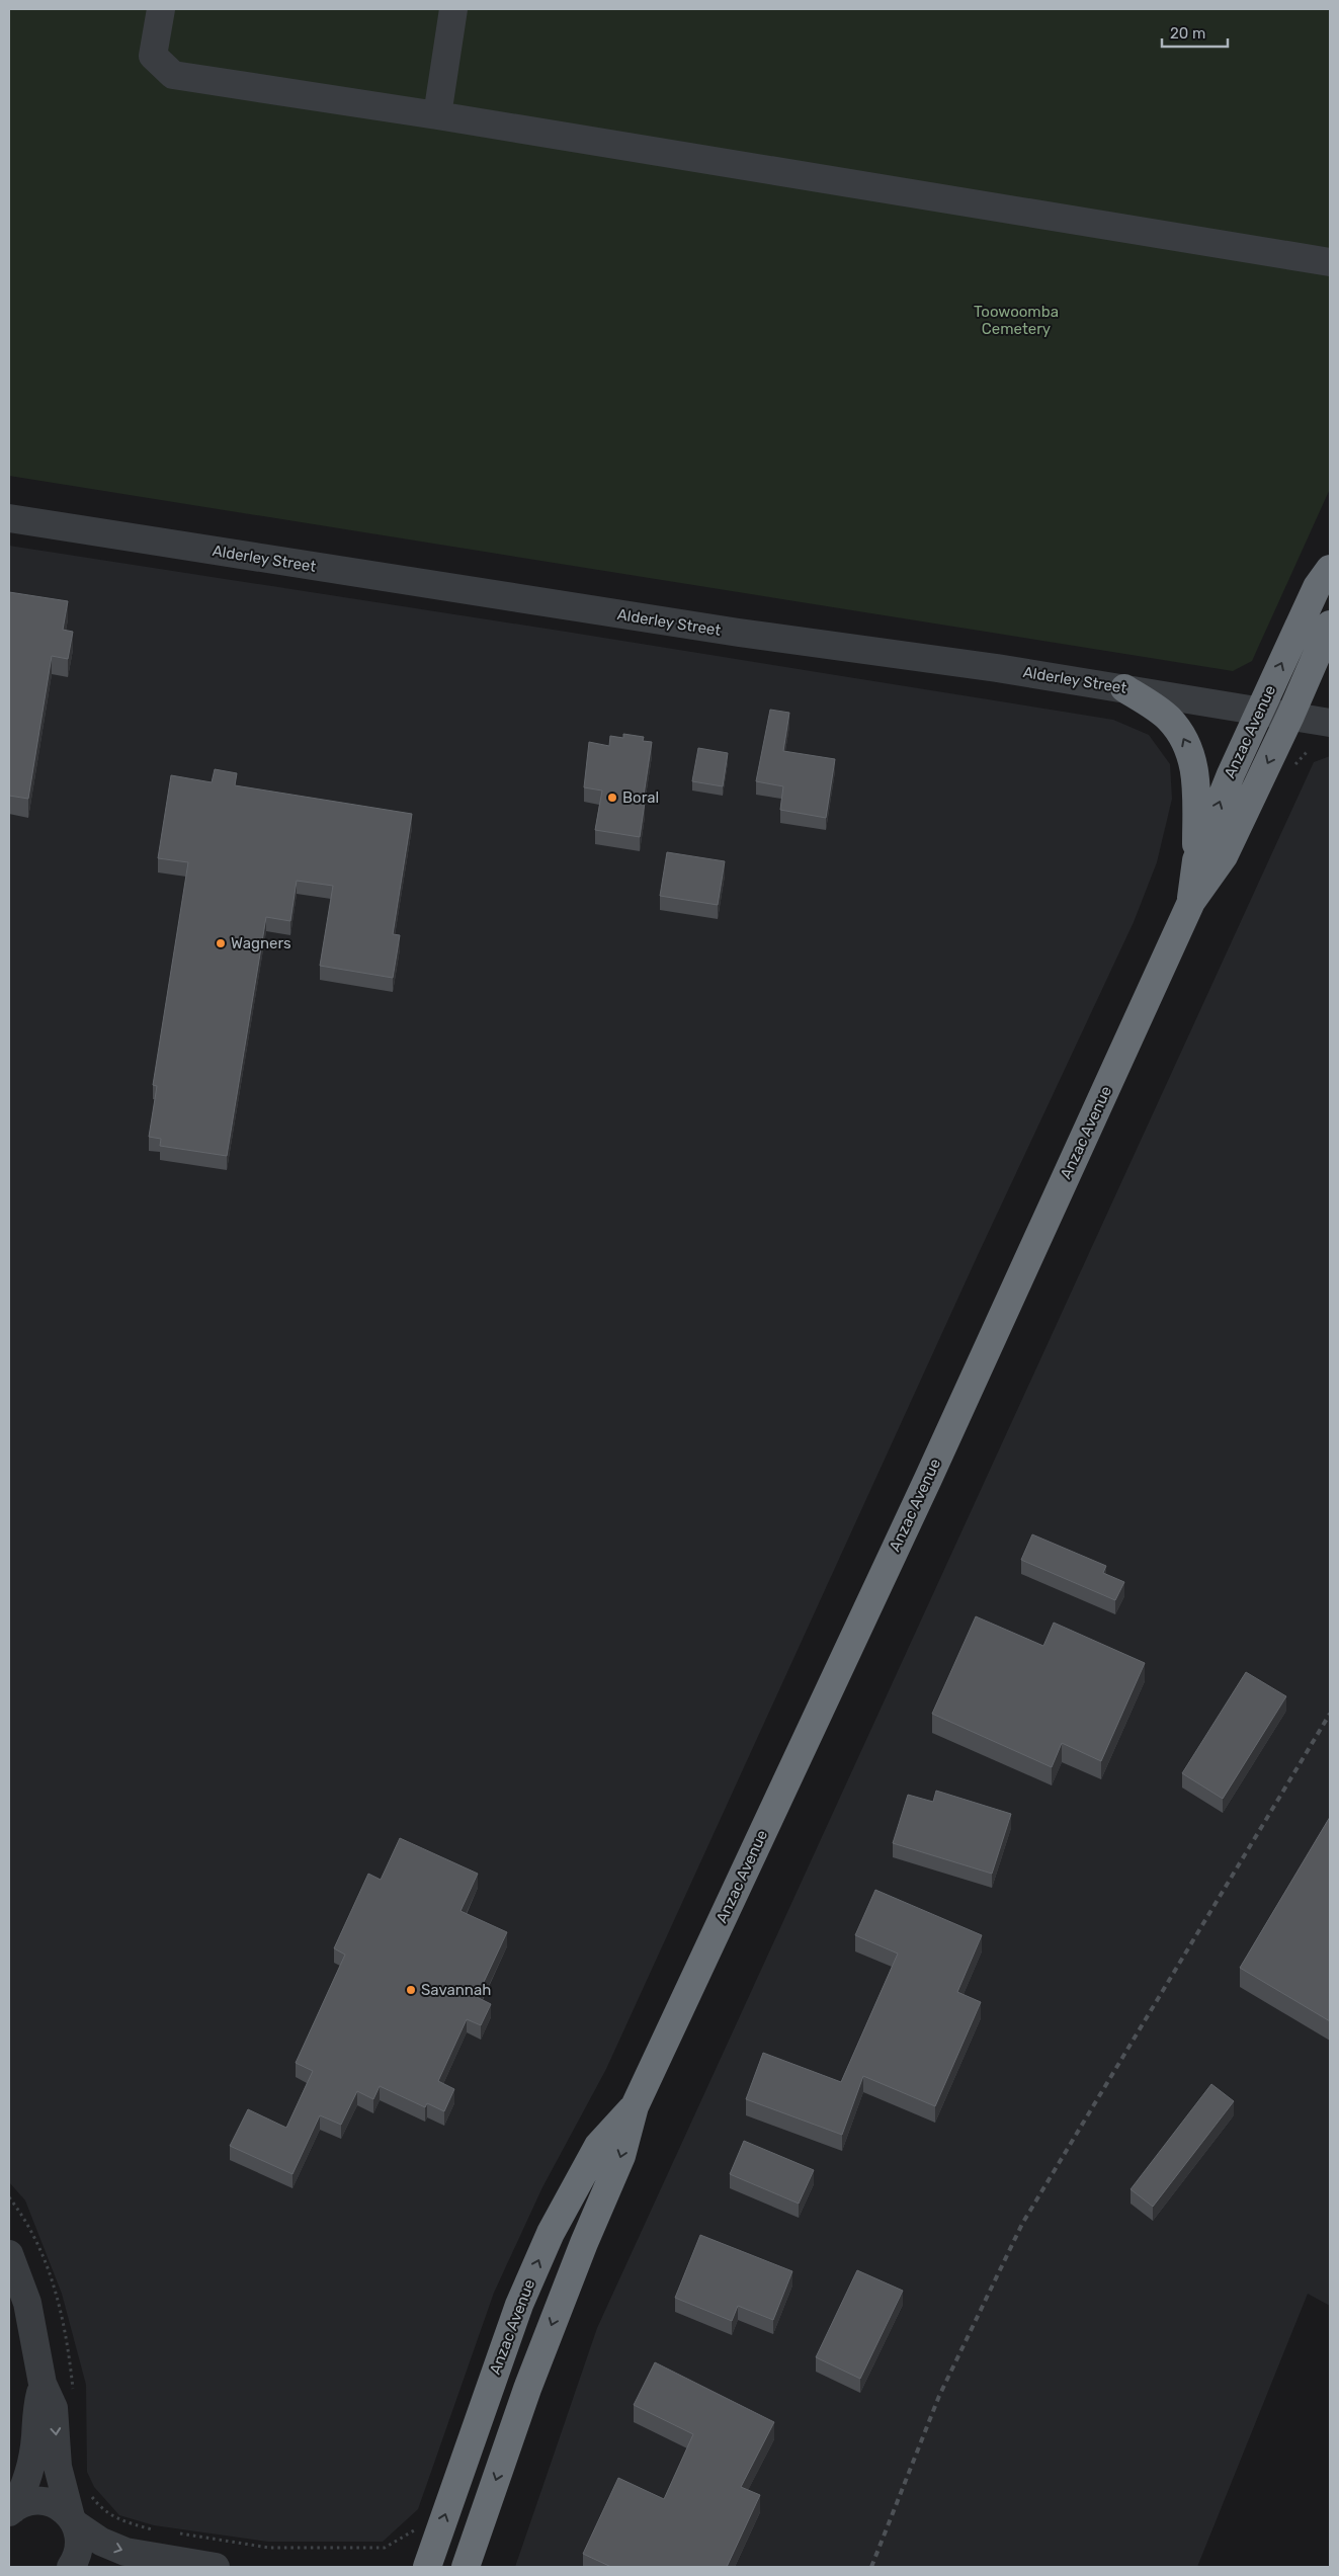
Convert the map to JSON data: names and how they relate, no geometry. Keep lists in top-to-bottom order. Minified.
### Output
{"streets":{"highway":["Anzac Avenue"],"street":["Alderley Street"]},"crossings":[["Alderley Street","Anzac Avenue"]],"parks":["Toowoomba Cemetery"],"places":["Boral","Wagners","Savannah"],"scale_bar":"20 m"}
